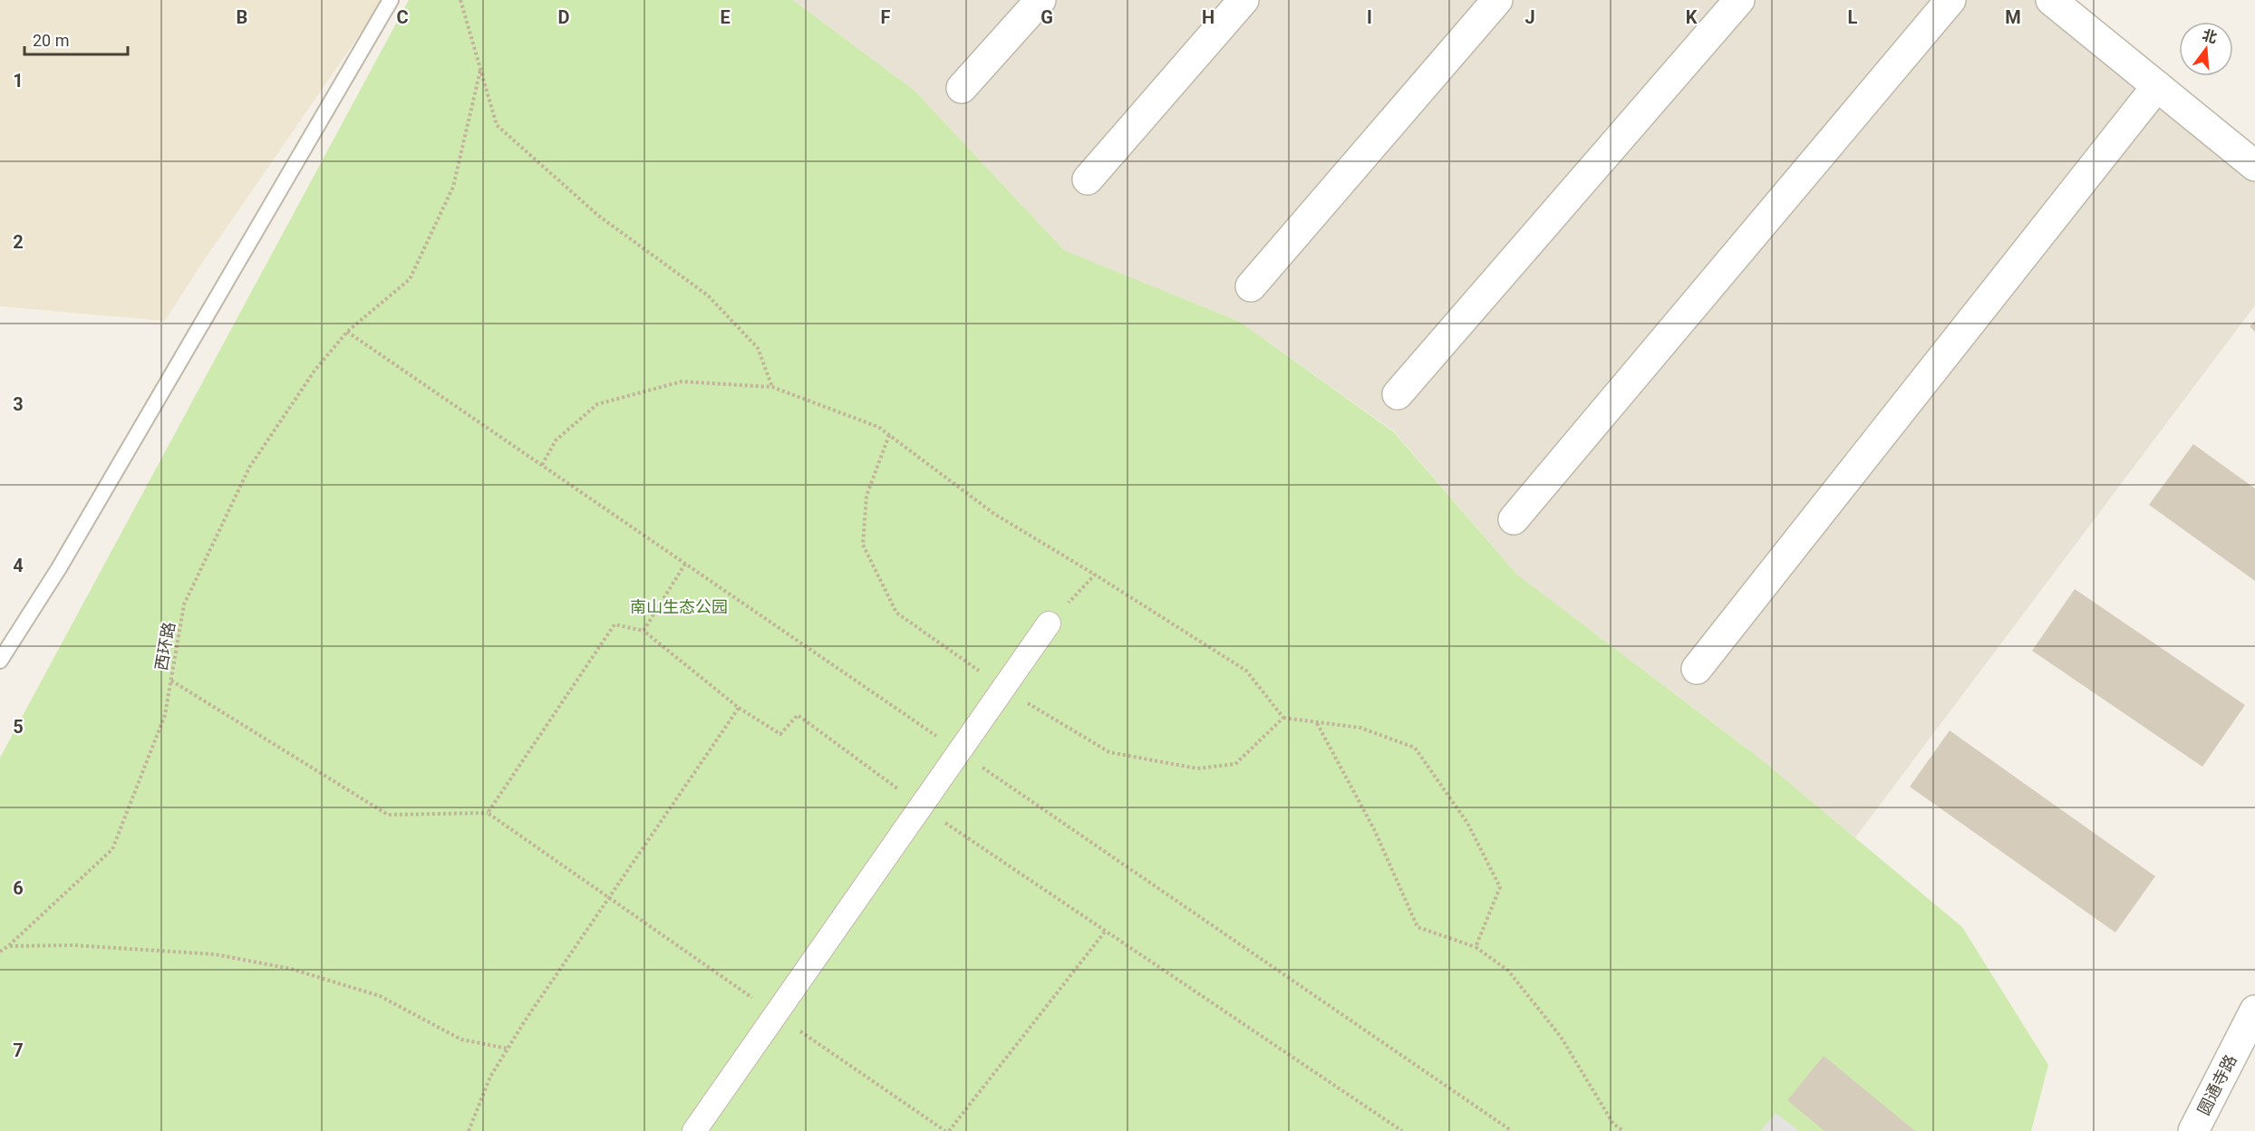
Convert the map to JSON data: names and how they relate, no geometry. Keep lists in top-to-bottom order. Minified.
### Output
{"streets":{"street":["圆通寺路"],"path":["西环路"]},"parks":["南山生态公园"],"scale_bar":"20 m","north":"top","grid":{"columns":["B","C","D","E","F","G","H","I","J","K","L","M"],"rows":["1","2","3","4","5","6","7"]}}
